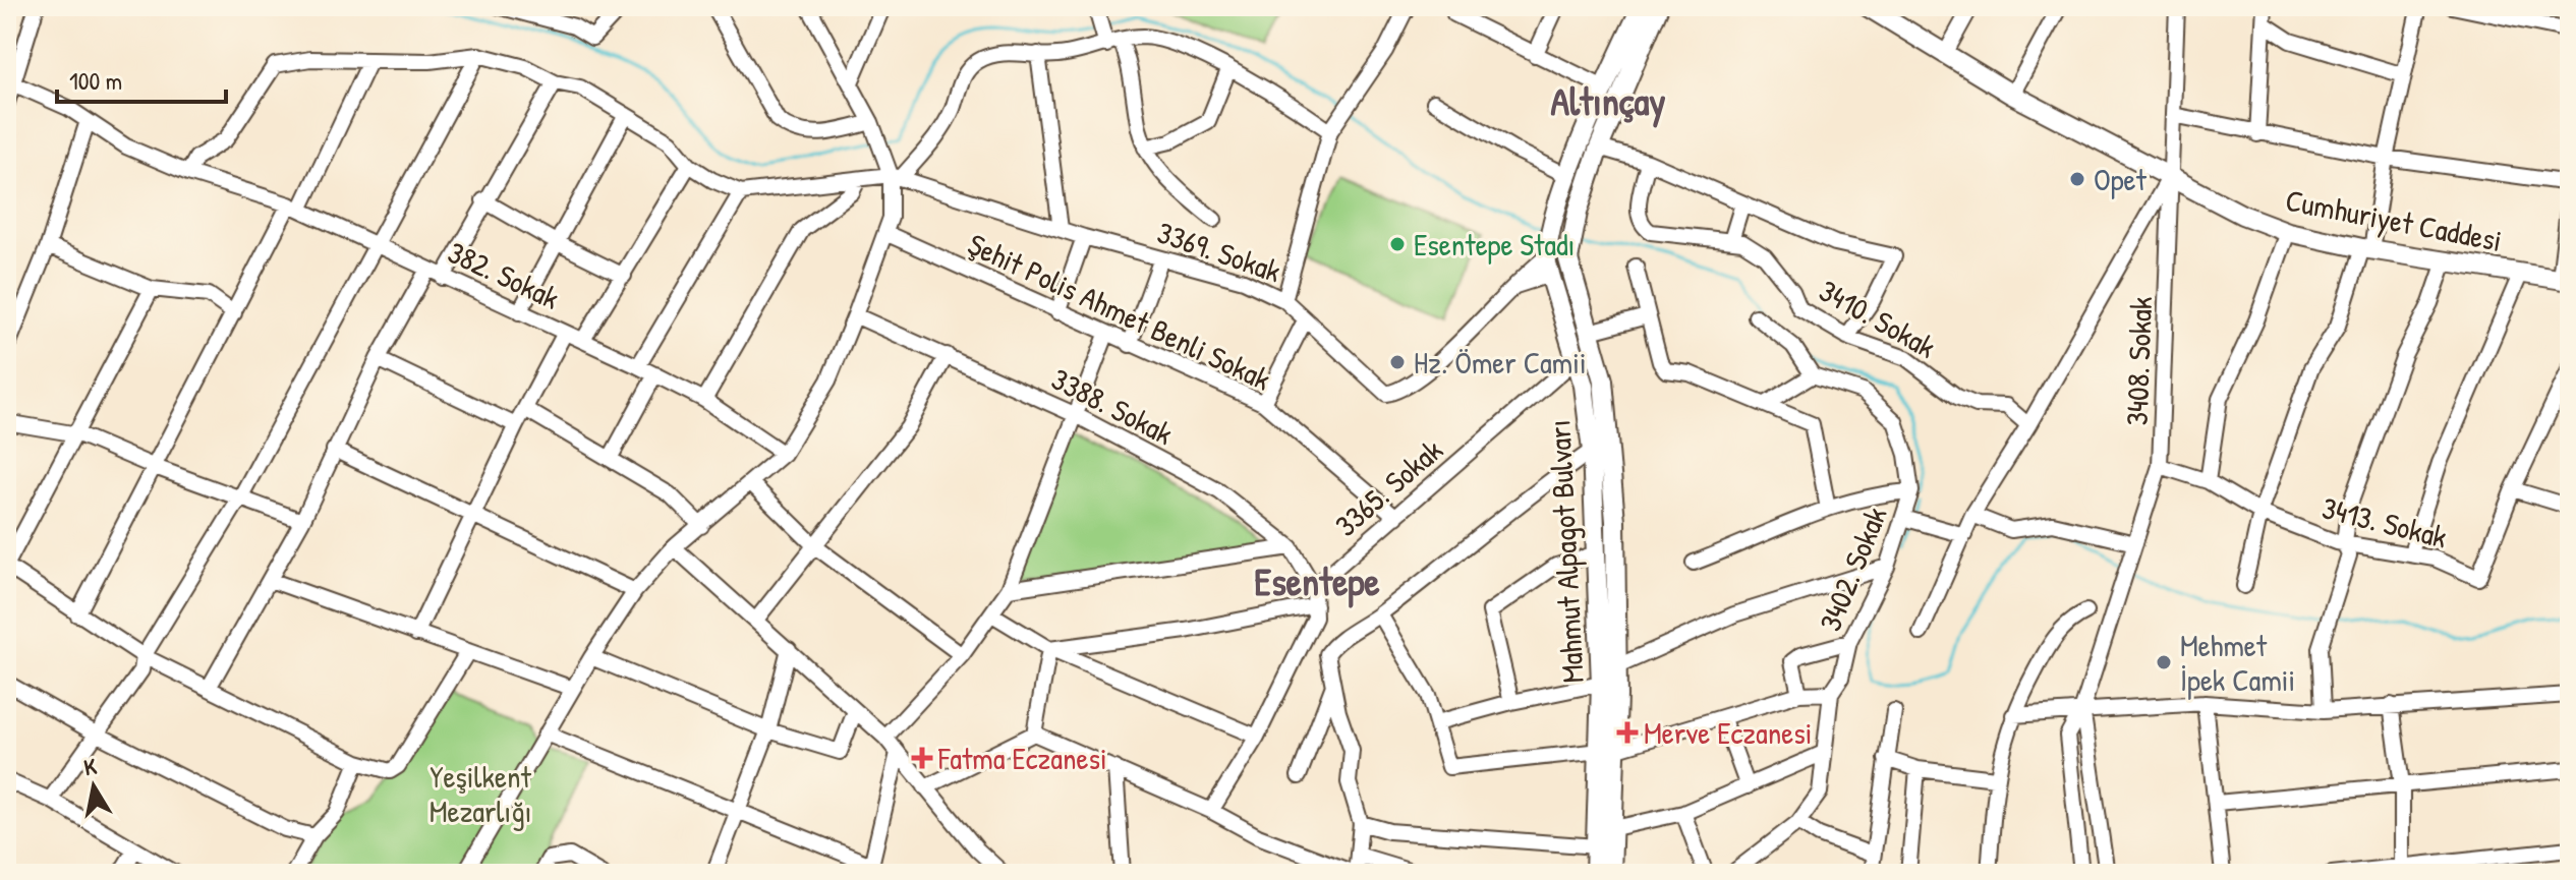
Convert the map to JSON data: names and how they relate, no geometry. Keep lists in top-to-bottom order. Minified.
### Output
{"streets":{"main road":["Cumhuriyet Caddesi","Mahmut Alpagot Bulvarı"],"street":["3369. Sokak","382. Sokak","Şehit Polis Ahmet Benli Sokak","3410. Sokak","3408. Sokak","3388. Sokak","3365. Sokak","3413. Sokak","3402. Sokak"]},"crossings":[["Cumhuriyet Caddesi","3408. Sokak"],["3369. Sokak","Mahmut Alpagot Bulvarı"],["Şehit Polis Ahmet Benli Sokak","3365. Sokak"],["3408. Sokak","3413. Sokak"],["3388. Sokak","3365. Sokak"],["3365. Sokak","Mahmut Alpagot Bulvarı"]],"districts":["Altınçay","Esentepe"],"parks":["Yeşilkent Mezarlığı"],"places":{"other":["Opet","Esentepe Stadı","Hz. Ömer Camii","Mehmet İpek Camii"],"health":["Merve Eczanesi","Fatma Eczanesi"]},"scale_bar":"100 m","north":"top"}
